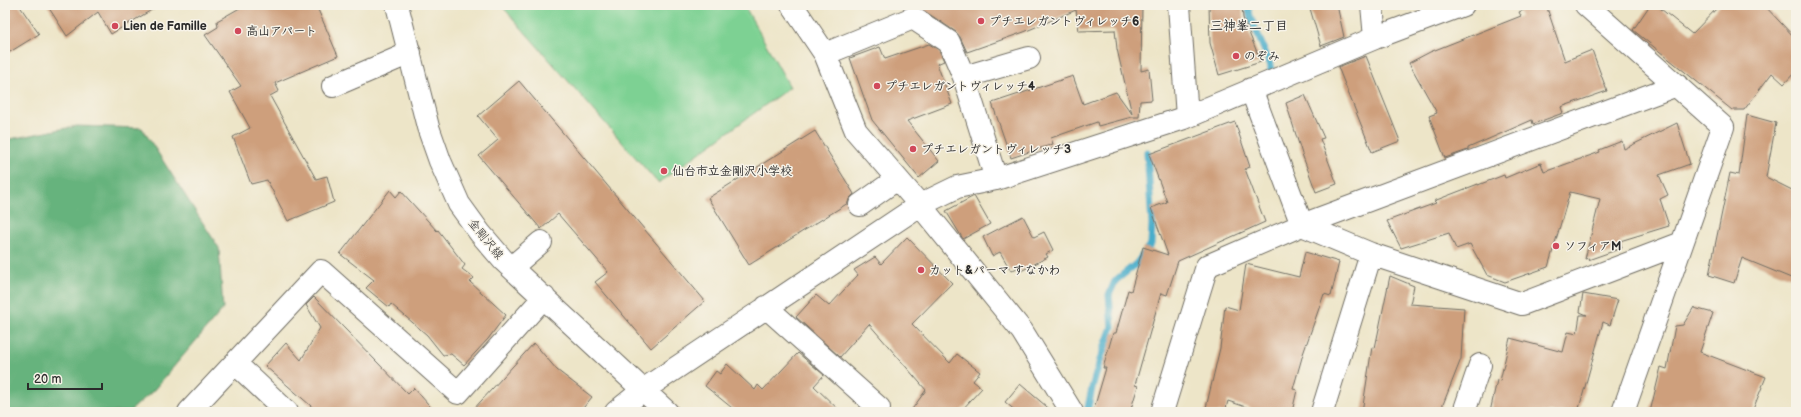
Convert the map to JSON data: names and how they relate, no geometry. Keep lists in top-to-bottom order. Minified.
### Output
{"streets":{"street":["金剛沢線"]},"districts":["三神峯二丁目"],"places":["プチエレガントヴィレッチ6","Lien de Famille","高山アパート","のぞみ","プチエレガントヴィレッチ4","プチエレガントヴィレッチ3","仙台市立金剛沢小学校","ソフィアM","カット&パーマ すなかわ"],"scale_bar":"20 m"}
